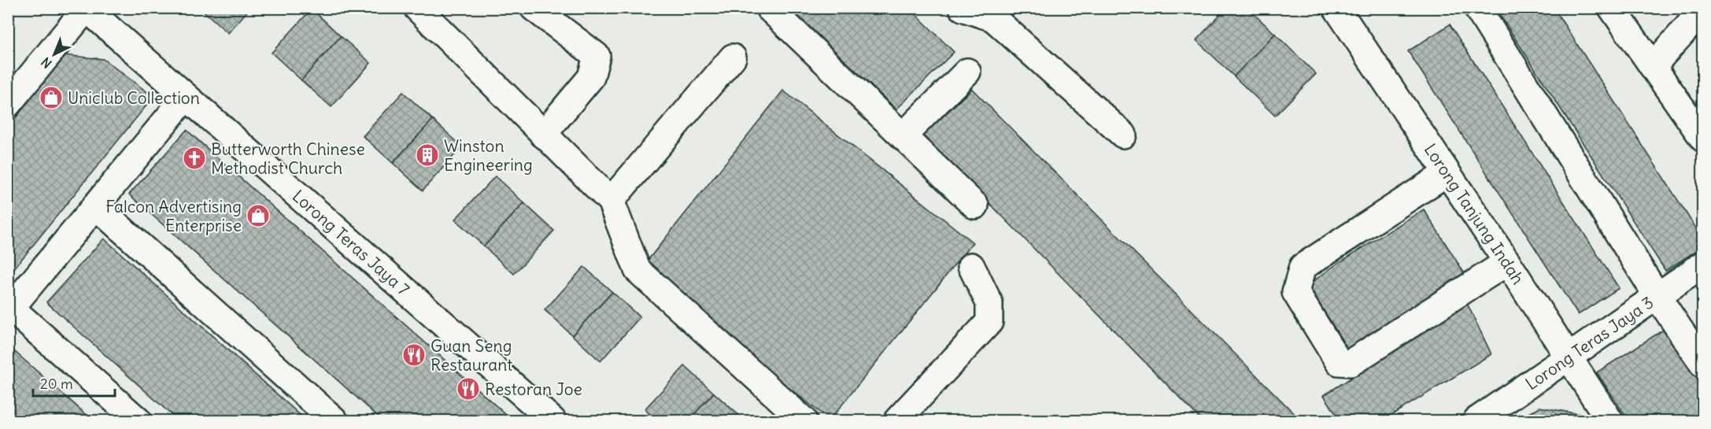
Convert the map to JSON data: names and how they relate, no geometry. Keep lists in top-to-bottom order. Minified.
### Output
{"streets":{"street":["Lorong Tanjung Indah","Lorong Teras Jaya 7","Lorong Teras Jaya 3"]},"crossings":[["Lorong Tanjung Indah","Lorong Teras Jaya 3"]],"places":{"shop":["Uniclub Collection","Falcon Advertising Enterprise"],"building":["Winston Engineering"],"church":["Butterworth Chinese Methodist Church"],"restaurant":["Guan Seng Restaurant","Restoran Joe"]},"scale_bar":"20 m","north":"bottom left"}
